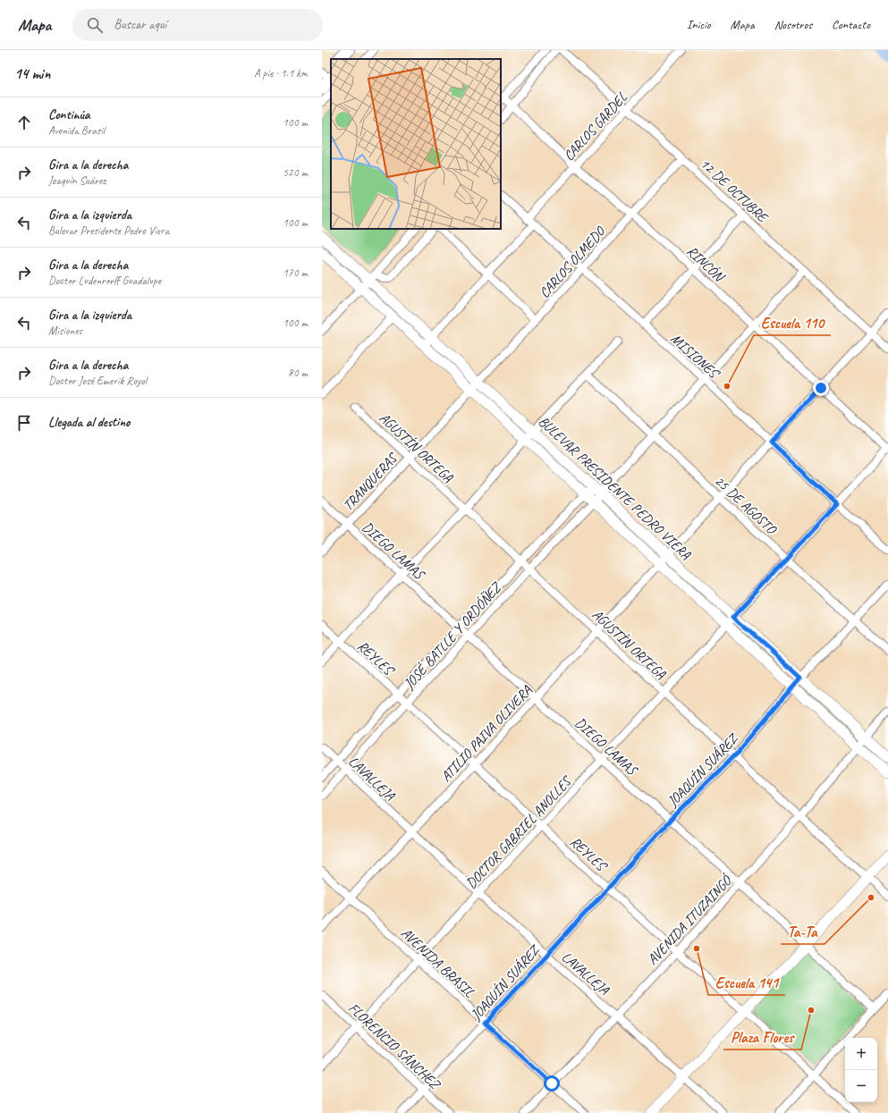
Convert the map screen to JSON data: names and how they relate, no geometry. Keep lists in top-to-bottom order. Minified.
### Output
{"streets":{"street":["CARLOS GARDEL","12 DE OCTUBRE","CARLOS OLMEDO","RINCÓN","MISIONES","AGUSTÍN ORTEGA","TRANQUERAS","BULEVAR PRESIDENTE PEDRO VIERA","25 DE AGOSTO","DIEGO LAMAS","JOSÉ BATLLE Y ORDÓÑEZ","REYLES","ATILIO PAIVA OLIVERA","JOAQUÍN SUÁREZ","LAVALLEJA","DOCTOR GABRIEL ANOLLES","AVENIDA ITUZAINGÓ","AVENIDA BRASIL","FLORENCIO SÁNCHEZ"]},"crossings":[["CARLOS GARDEL","12 DE OCTUBRE"],["CARLOS GARDEL","RINCÓN"],["CARLOS GARDEL","MISIONES"],["12 DE OCTUBRE","CARLOS OLMEDO"],["12 DE OCTUBRE","JOSÉ BATLLE Y ORDÓÑEZ"],["12 DE OCTUBRE","ATILIO PAIVA OLIVERA"],["CARLOS OLMEDO","RINCÓN"],["CARLOS OLMEDO","MISIONES"],["CARLOS OLMEDO","TRANQUERAS"],["CARLOS OLMEDO","BULEVAR PRESIDENTE PEDRO VIERA"],["RINCÓN","JOSÉ BATLLE Y ORDÓÑEZ"],["RINCÓN","ATILIO PAIVA OLIVERA"],["RINCÓN","DOCTOR GABRIEL ANOLLES"],["MISIONES","JOSÉ BATLLE Y ORDÓÑEZ"],["MISIONES","ATILIO PAIVA OLIVERA"],["MISIONES","DOCTOR GABRIEL ANOLLES"],["AGUSTÍN ORTEGA","TRANQUERAS"],["AGUSTÍN ORTEGA","JOSÉ BATLLE Y ORDÓÑEZ"],["AGUSTÍN ORTEGA","ATILIO PAIVA OLIVERA"],["AGUSTÍN ORTEGA","JOAQUÍN SUÁREZ"],["AGUSTÍN ORTEGA","DOCTOR GABRIEL ANOLLES"],["AGUSTÍN ORTEGA","AVENIDA ITUZAINGÓ"],["TRANQUERAS","BULEVAR PRESIDENTE PEDRO VIERA"],["TRANQUERAS","DIEGO LAMAS"],["BULEVAR PRESIDENTE PEDRO VIERA","JOSÉ BATLLE Y ORDÓÑEZ"],["BULEVAR PRESIDENTE PEDRO VIERA","ATILIO PAIVA OLIVERA"],["BULEVAR PRESIDENTE PEDRO VIERA","JOAQUÍN SUÁREZ"],["BULEVAR PRESIDENTE PEDRO VIERA","DOCTOR GABRIEL ANOLLES"],["BULEVAR PRESIDENTE PEDRO VIERA","AVENIDA ITUZAINGÓ"],["25 DE AGOSTO","JOSÉ BATLLE Y ORDÓÑEZ"],["25 DE AGOSTO","ATILIO PAIVA OLIVERA"],["25 DE AGOSTO","JOAQUÍN SUÁREZ"],["25 DE AGOSTO","DOCTOR GABRIEL ANOLLES"],["DIEGO LAMAS","JOSÉ BATLLE Y ORDÓÑEZ"],["DIEGO LAMAS","ATILIO PAIVA OLIVERA"],["DIEGO LAMAS","JOAQUÍN SUÁREZ"],["DIEGO LAMAS","DOCTOR GABRIEL ANOLLES"],["DIEGO LAMAS","AVENIDA ITUZAINGÓ"],["JOSÉ BATLLE Y ORDÓÑEZ","REYLES"],["JOSÉ BATLLE Y ORDÓÑEZ","LAVALLEJA"],["REYLES","ATILIO PAIVA OLIVERA"],["REYLES","JOAQUÍN SUÁREZ"],["REYLES","DOCTOR GABRIEL ANOLLES"],["REYLES","AVENIDA ITUZAINGÓ"],["ATILIO PAIVA OLIVERA","LAVALLEJA"],["ATILIO PAIVA OLIVERA","AVENIDA BRASIL"],["JOAQUÍN SUÁREZ","LAVALLEJA"],["JOAQUÍN SUÁREZ","AVENIDA BRASIL"],["JOAQUÍN SUÁREZ","FLORENCIO SÁNCHEZ"],["LAVALLEJA","DOCTOR GABRIEL ANOLLES"],["LAVALLEJA","AVENIDA ITUZAINGÓ"],["DOCTOR GABRIEL ANOLLES","AVENIDA BRASIL"],["DOCTOR GABRIEL ANOLLES","FLORENCIO SÁNCHEZ"],["AVENIDA ITUZAINGÓ","AVENIDA BRASIL"]],"places":["Escuela 110","Ta-Ta","Escuela 141","Plaza Flores"],"page":{"header":"Mapa","search":"Buscar aquí","nav":["Inicio","Mapa","Nosotros","Contacto"],"heading":["14 min","A pie · 1.1 km"],"list":[["Continúa","Avenida Brasil","100 m"],["Gira a la derecha","Joaquín Suárez","520 m"],["Gira a la izquierda","Bulevar Presidente Pedro Viera","100 m"],["Gira a la derecha","Doctor Ludenrorff Guadalupe","170 m"],["Gira a la izquierda","Misiones","100 m"],["Gira a la derecha","Doctor José Emerik Royol","80 m"],"Llegada al destino"],"map_buttons":["+","−"]}}
